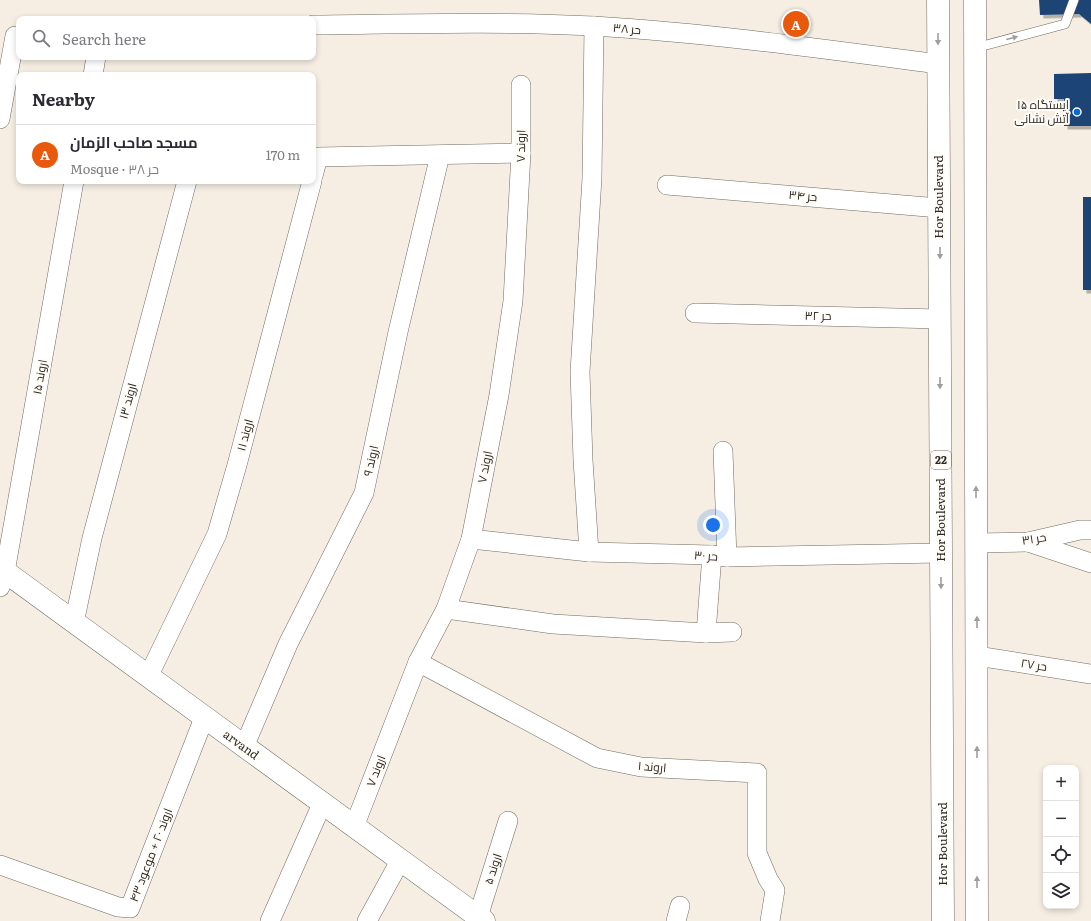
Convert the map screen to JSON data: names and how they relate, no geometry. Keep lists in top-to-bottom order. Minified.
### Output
{"streets":{"main road":["Hor Boulevard","22","arvand"],"street":["حر ۳۸","اروند ۷","حر ۳۴","حر ۳۲","اروند ۱۵","اروند ۱۳","اروند ۱۱","اروند ۹","حر ۳۱","حر ۳۰","حر ۲۷","اروند ۱","اروند ۲۰ + موعود ۴۳","اروند ۵"]},"crossings":[["حر ۳۸","Hor Boulevard"],["اروند ۷","حر ۳۰"],["اروند ۷","arvand"],["اروند ۷","اروند ۱"],["حر ۳۴","Hor Boulevard"],["Hor Boulevard","حر ۳۲"],["Hor Boulevard","حر ۳۰"],["اروند ۱۵","arvand"],["اروند ۱۳","arvand"],["اروند ۱۱","arvand"],["اروند ۹","arvand"],["arvand","اروند ۲۰ + موعود ۴۳"],["arvand","اروند ۵"]],"places":["ایستگاه ۱۵ آتش نشانی"],"page":{"pins":"A","search":"Search here","heading":"Nearby","list":[{"mark":"A","name":"مسجد صاحب الزمان","note":"Mosque · حر ۳۸","value":"170 m"}],"map_buttons":["+","−"]}}
